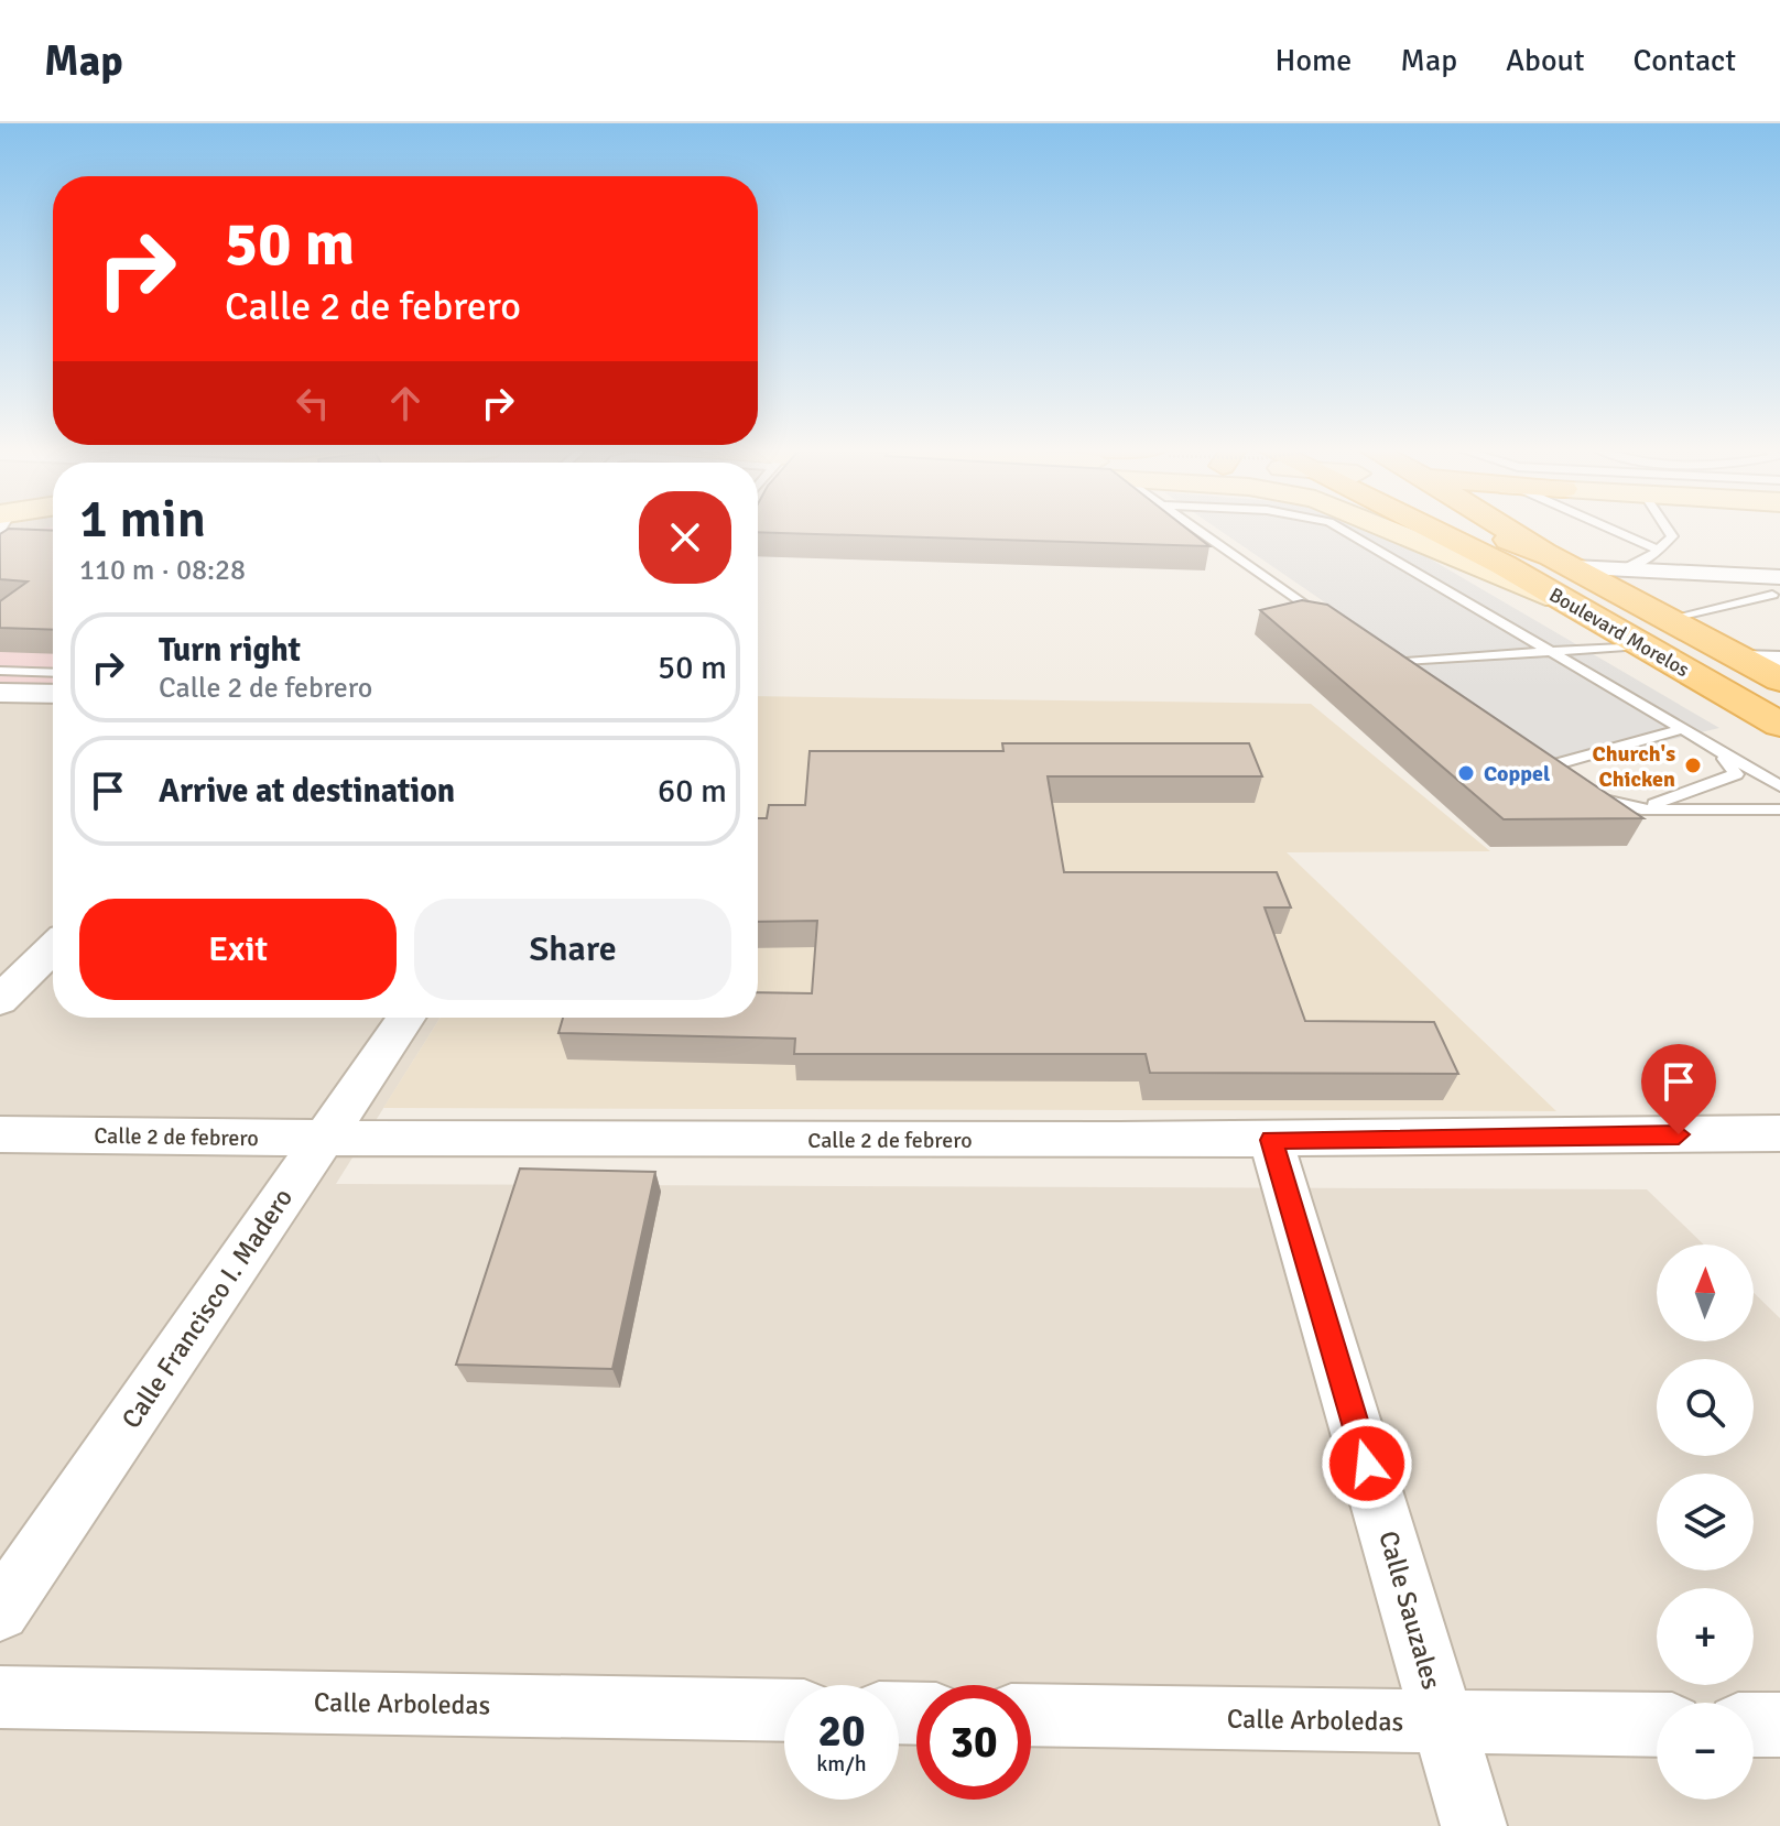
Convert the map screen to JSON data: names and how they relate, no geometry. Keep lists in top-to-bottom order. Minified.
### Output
{"streets":{"main road":["Boulevard Morelos"],"street":["Calle 2 de febrero","Calle Francisco I. Madero","Calle Sauzales","Calle Arboledas"]},"crossings":[["Calle 2 de febrero","Calle Francisco I. Madero"],["Calle 2 de febrero","Calle Sauzales"],["Calle Sauzales","Calle Arboledas"]],"places":["Church's Chicken","Coppel"],"north":"top","page":{"header":"Map","nav":["Home","Map","About","Contact"],"turn":["50 m","Calle 2 de febrero"],"heading":["1 min","110 m · 08:28"],"list":[{"name":"Turn right","note":"Calle 2 de febrero","value":"50 m"},{"name":"Arrive at destination","value":"60 m"}],"buttons":["Exit","Share"],"map_buttons":["+","−"],"speed":"20 km/h","limit":"30"}}
